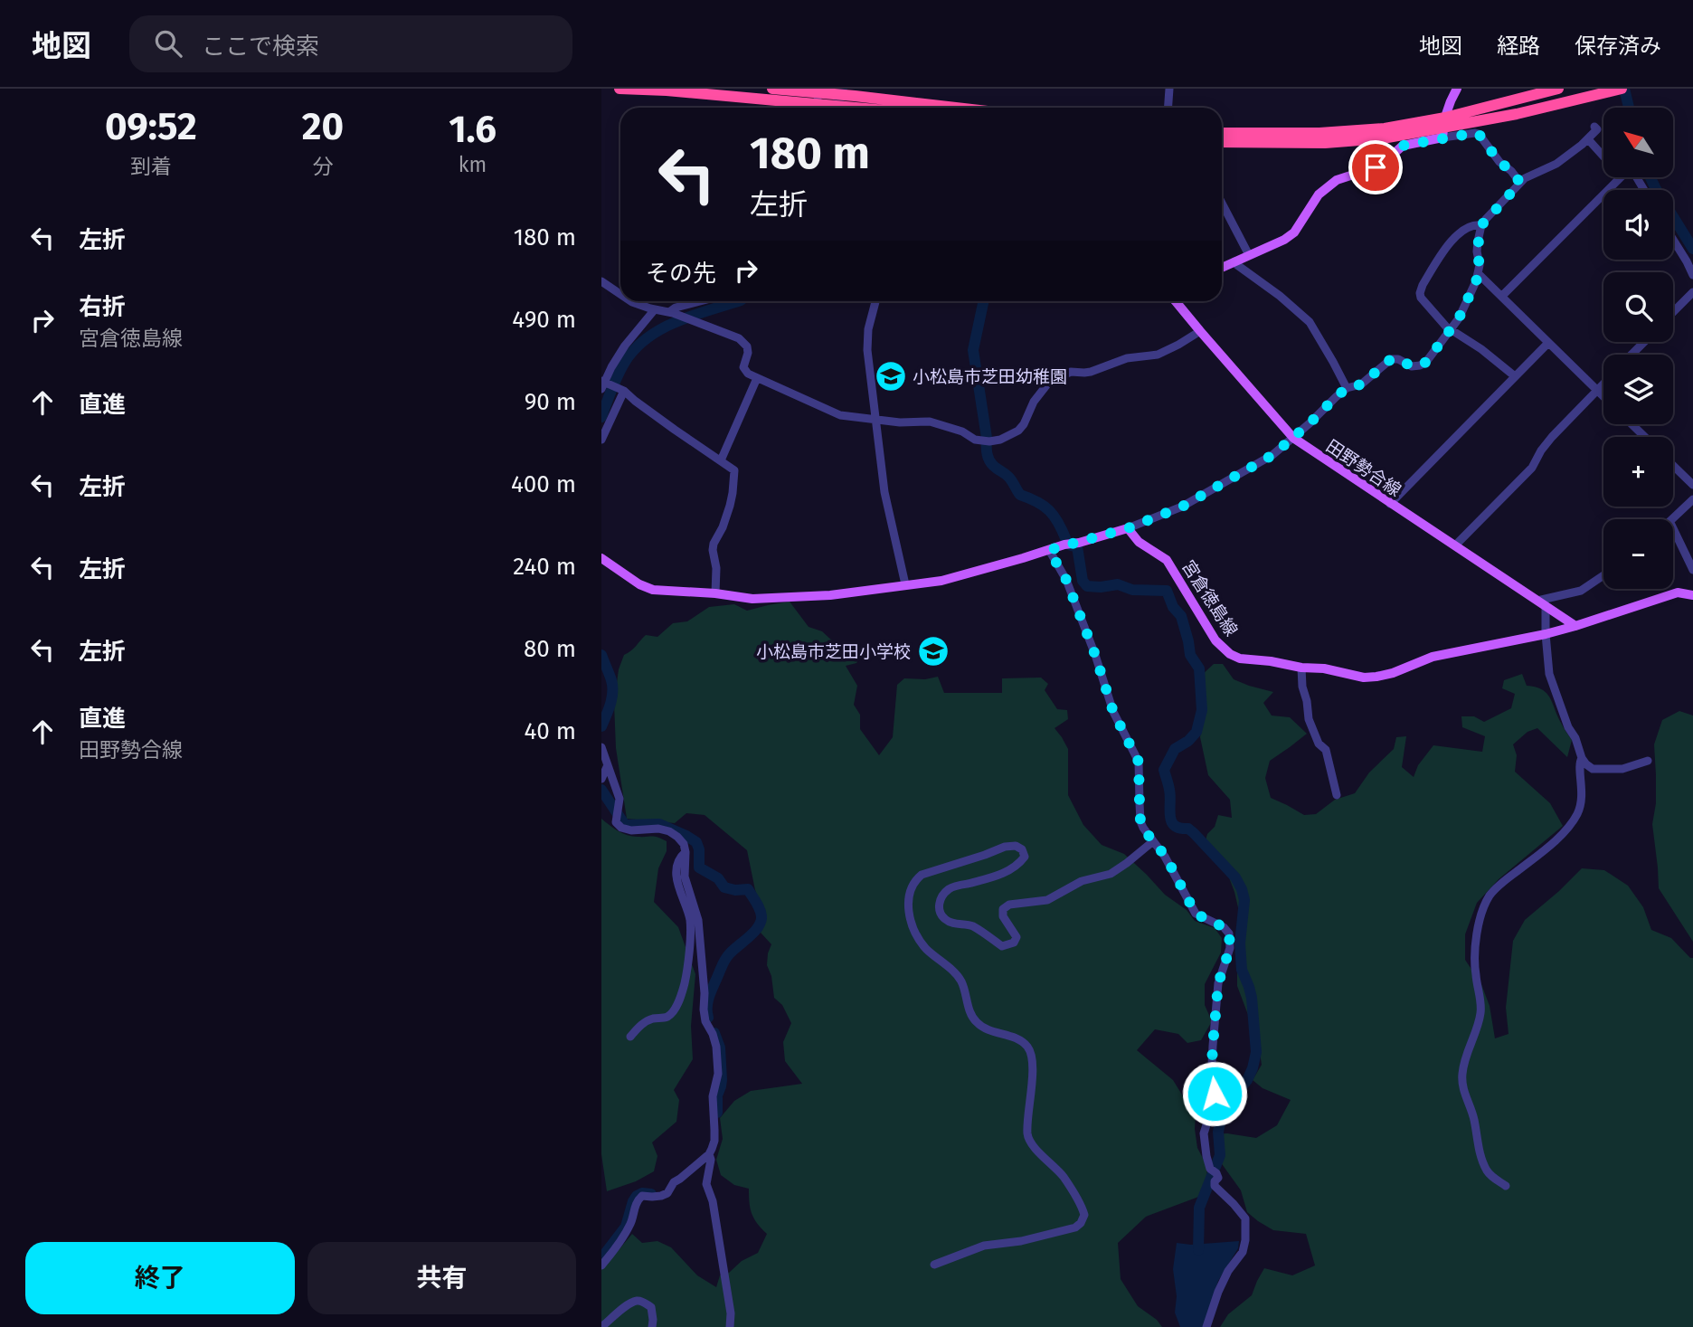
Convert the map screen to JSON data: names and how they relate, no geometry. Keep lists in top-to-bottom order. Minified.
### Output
{"streets":{"main road":["田野勢合線","宮倉徳島線"]},"crossings":[["田野勢合線","宮倉徳島線"]],"places":{"school or university":["小松島市芝田幼稚園","小松島市芝田小学校"]},"north":"top left","page":{"header":"地図","search":"ここで検索","nav":["地図","経路","保存済み"],"eta":["09:52","到着","20","分","1.6","km"],"map_buttons":["+","−"],"turn":["180 m","左折"],"list":[{"name":"左折","value":"180 m"},{"name":"右折","note":"宮倉徳島線","value":"490 m"},{"name":"直進","value":"90 m"},{"name":"左折","value":"400 m"},{"name":"左折","value":"240 m"},{"name":"左折","value":"80 m"},{"name":"直進","note":"田野勢合線","value":"40 m"}],"then":"その先","buttons":["終了","共有"]}}
